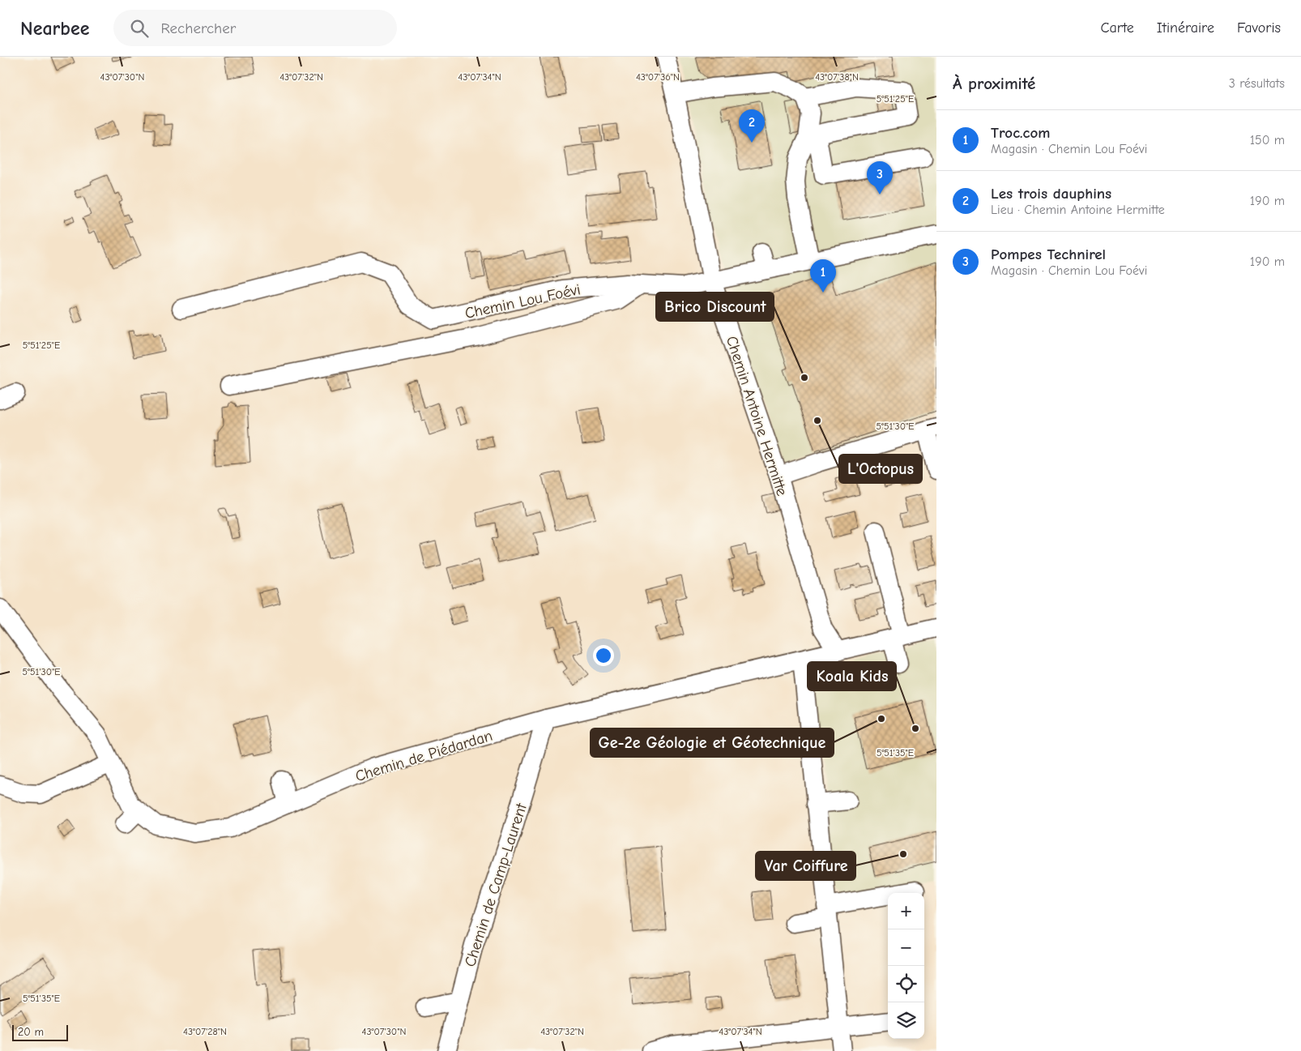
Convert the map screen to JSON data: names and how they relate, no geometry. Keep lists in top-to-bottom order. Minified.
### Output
{"streets":{"street":["Chemin Lou Foévi","Chemin Antoine Hermitte","Chemin de Piédardan","Chemin de Camp-Laurent"]},"crossings":[["Chemin Lou Foévi","Chemin Antoine Hermitte"],["Chemin Antoine Hermitte","Chemin de Piédardan"],["Chemin de Piédardan","Chemin de Camp-Laurent"]],"places":["Brico Discount","L'Octopus","Ge-2e Géologie et Géotechnique","Koala Kids","Var Coiffure"],"scale_bar":"20 m","page":{"header":"Nearbee","search":"Rechercher","nav":["Carte","Itinéraire","Favoris"],"heading":["À proximité","3 résultats"],"pins":["2","3","1"],"list":[{"mark":"1","name":"Troc.com","note":"Magasin · Chemin Lou Foévi","value":"150 m"},{"mark":"2","name":"Les trois dauphins","note":"Lieu · Chemin Antoine Hermitte","value":"190 m"},{"mark":"3","name":"Pompes Technirel","note":"Magasin · Chemin Lou Foévi","value":"190 m"}],"map_buttons":["+","−"],"scale":"20 m"},"coordinates":["43°07'30\"N","43°07'32\"N","43°07'34\"N","43°07'38\"N","43°07'36\"N","5°51'25\"E","5°51'30\"E","5°51'35\"E","43°07'28\"N"]}
